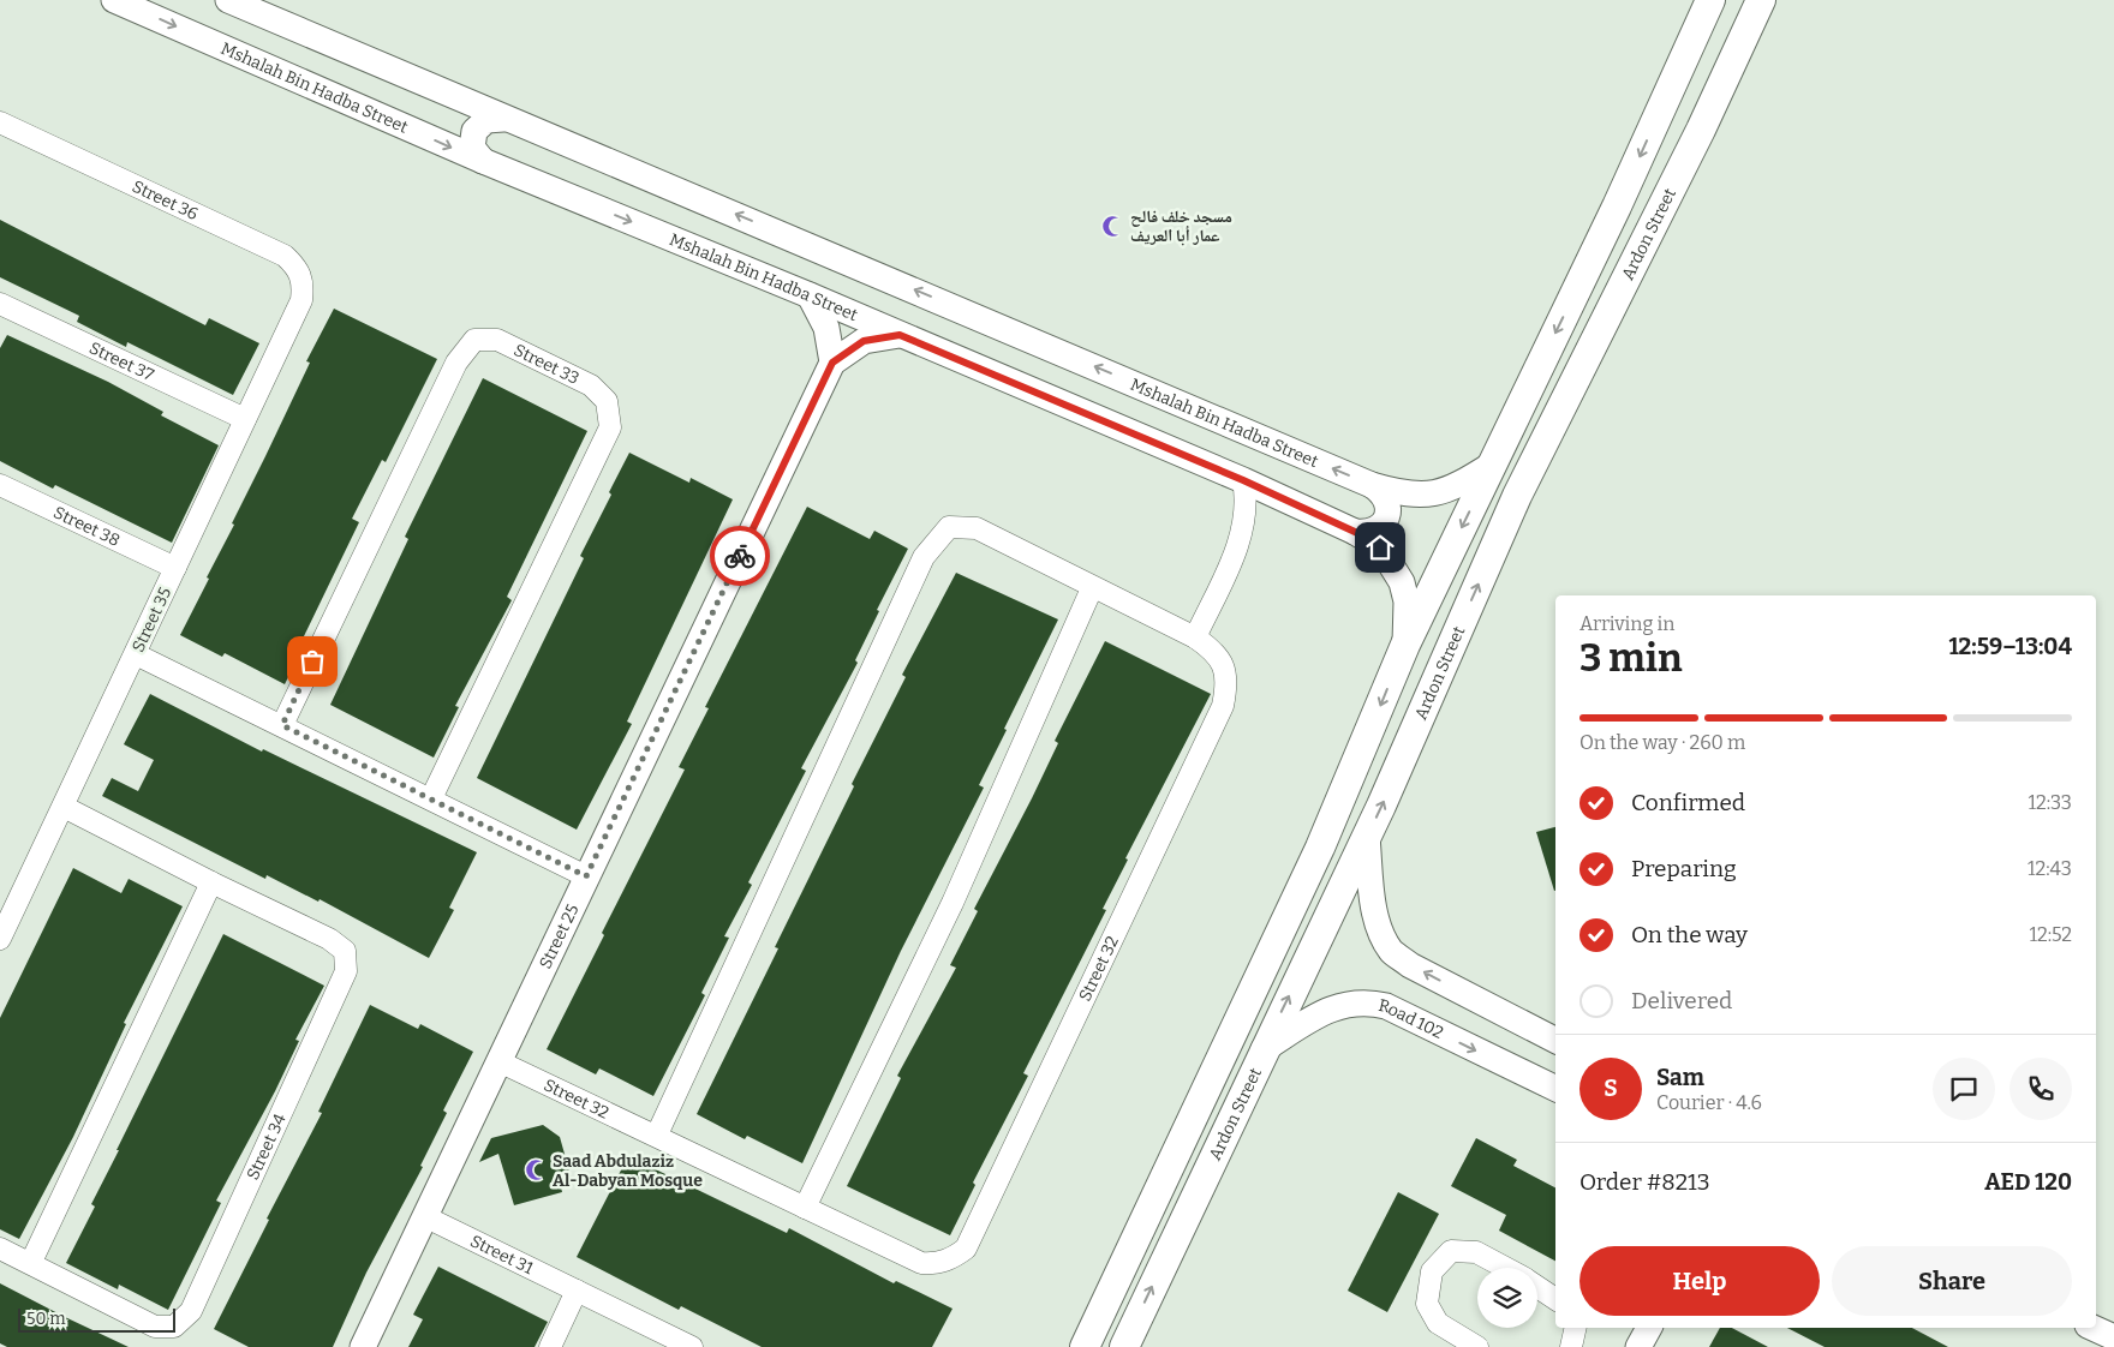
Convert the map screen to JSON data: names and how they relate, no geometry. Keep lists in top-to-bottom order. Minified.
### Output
{"streets":{"main road":["Ardon Street"],"street":["Mshalah Bin Hadba Street","Street 36","Street 37","Street 33","Street 38","Street 35","Street 25","Street 32","Road 102","Street 34","Street 31"]},"crossings":[["Mshalah Bin Hadba Street","Ardon Street"],["Mshalah Bin Hadba Street","Street 25"],["Street 36","Street 35"],["Ardon Street","Road 102"],["Street 37","Street 35"],["Street 38","Street 35"],["Street 35","Street 34"],["Street 25","Street 32"],["Street 25","Street 31"]],"one_way":["Road 102"],"places":{"mosque":["مسجد خلف فالح عمار أبا العريف","Saad Abdulaziz Al-Dabyan Mosque"]},"scale_bar":"50 m","page":{"heading":["3 min","Arriving in","12:59–13:04"],"panel":["Sam","Courier · 4.6","Order #8213","AED 120"],"bar":"On the way · 260 m","list":[["Confirmed","12:33"],["Preparing","12:43"],["On the way","12:52"],"Delivered"],"round":"S","buttons":["Help","Share"],"scale":"50 m"}}
